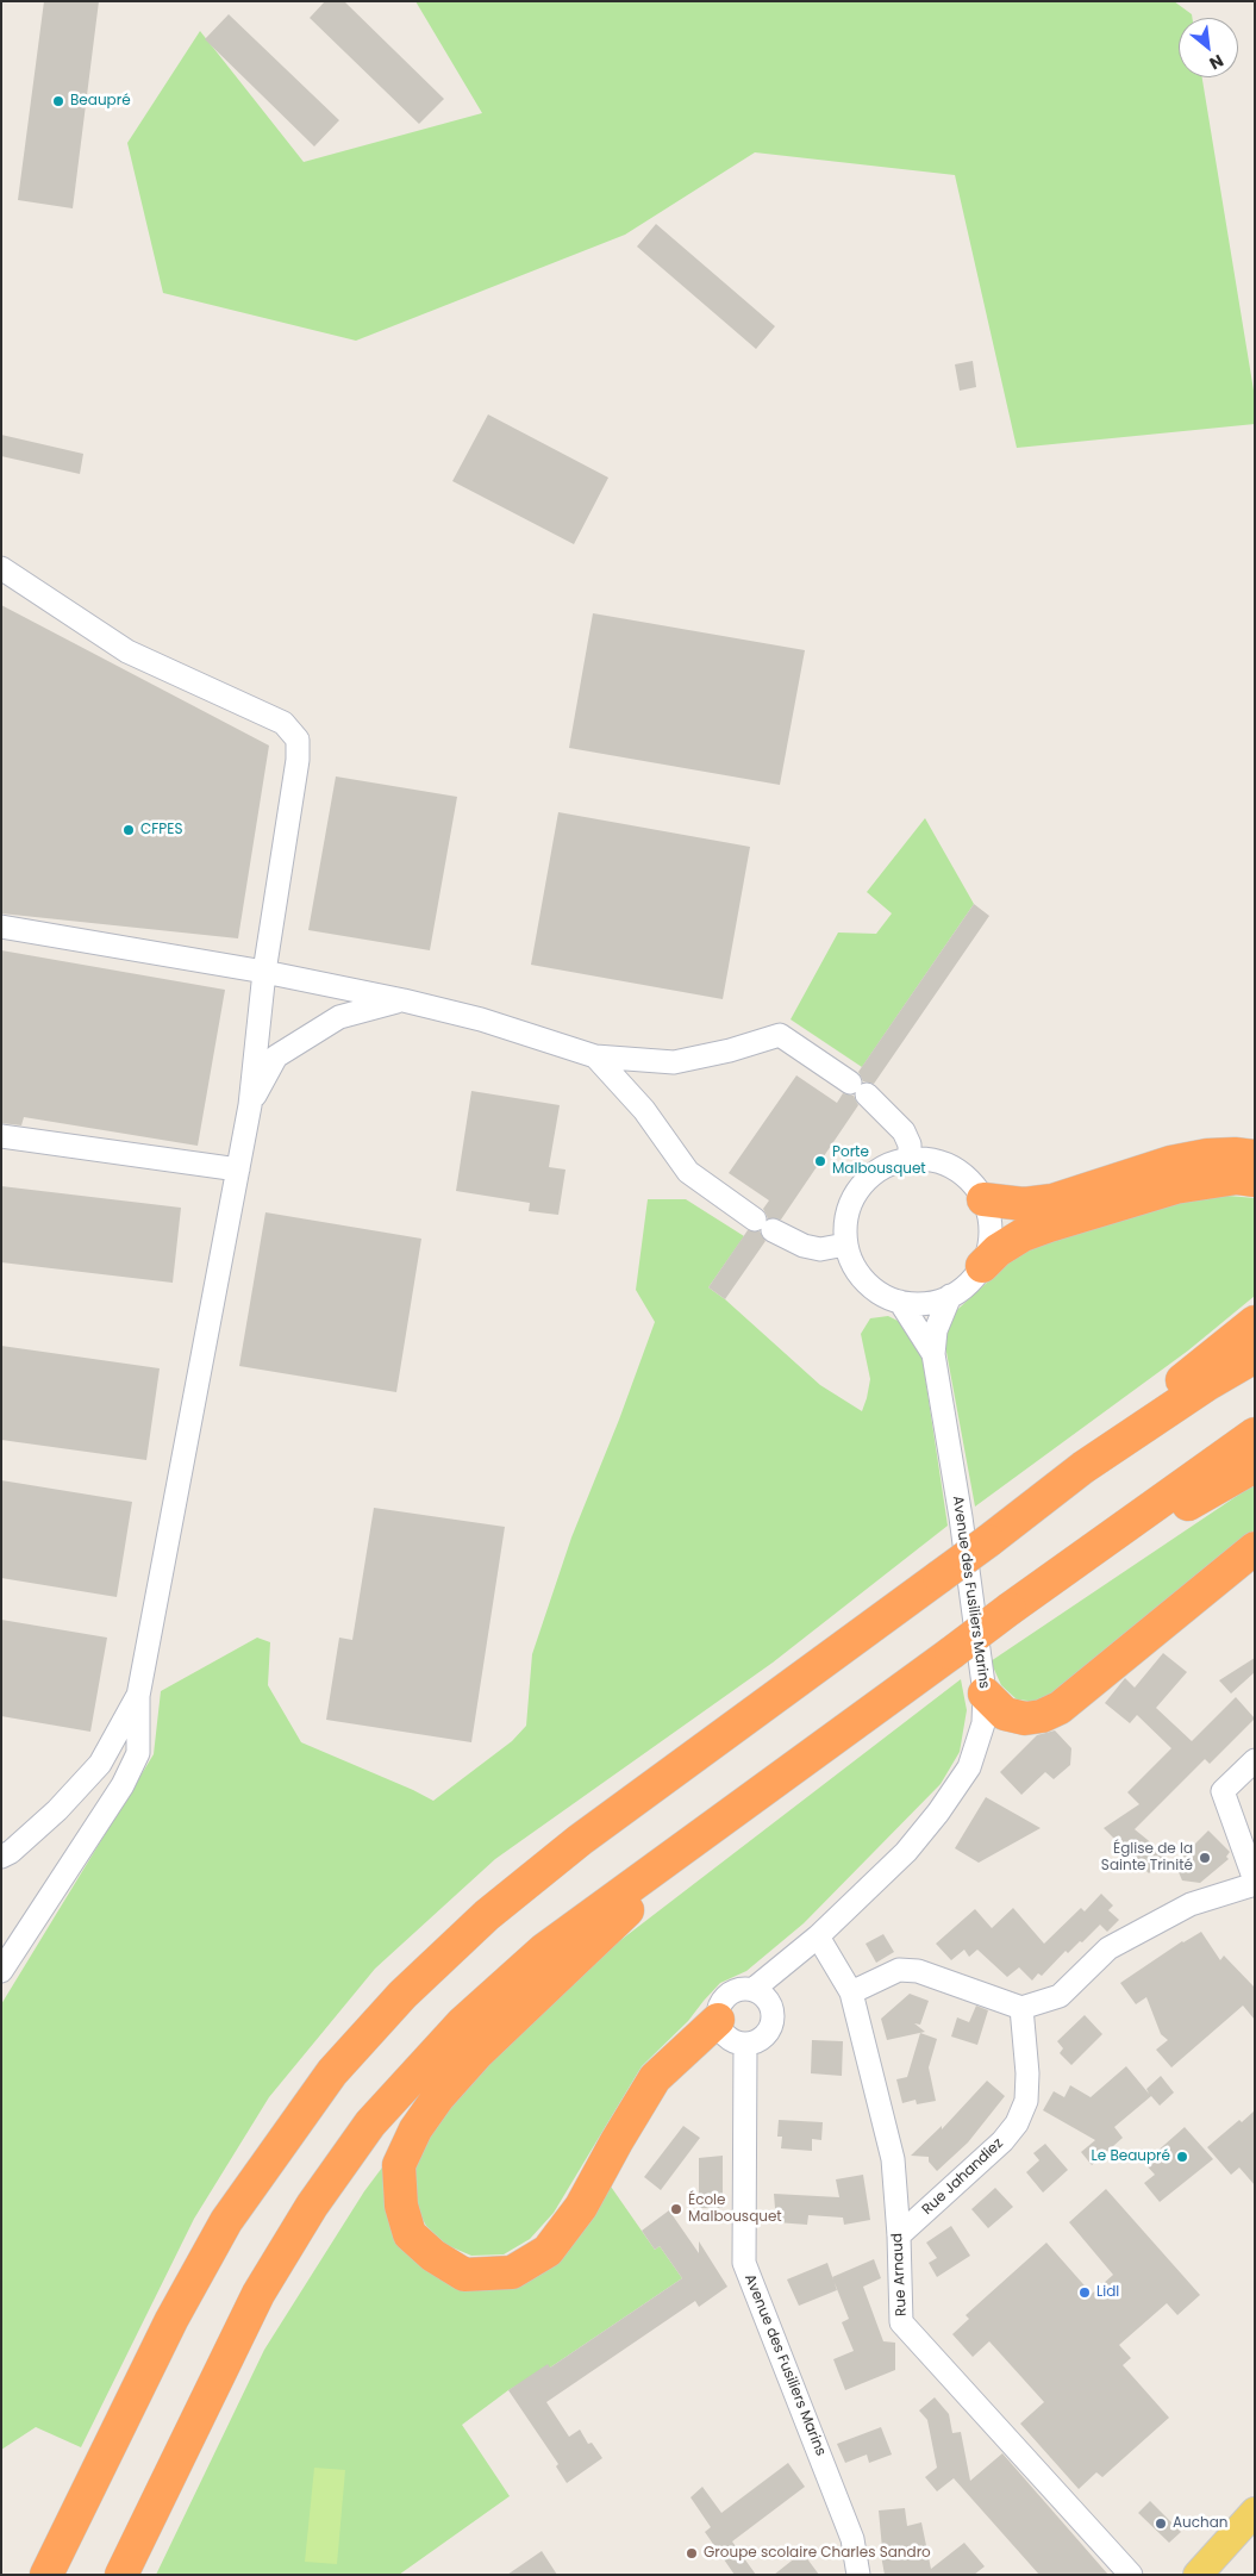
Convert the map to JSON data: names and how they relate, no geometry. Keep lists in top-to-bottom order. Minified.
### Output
{"streets":{"street":["Avenue des Fusiliers Marins","Rue Jahandiez","Rue Arnaud"]},"crossings":[["Avenue des Fusiliers Marins","Rue Arnaud"],["Rue Jahandiez","Rue Arnaud"]],"places":["Beaupré","CFPES","Porte Malbousquet","Église de la Sainte Trinité","Le Beaupré","École Malbousquet","Lidl","Auchan","Groupe scolaire Charles Sandro"],"north":"bottom right"}
